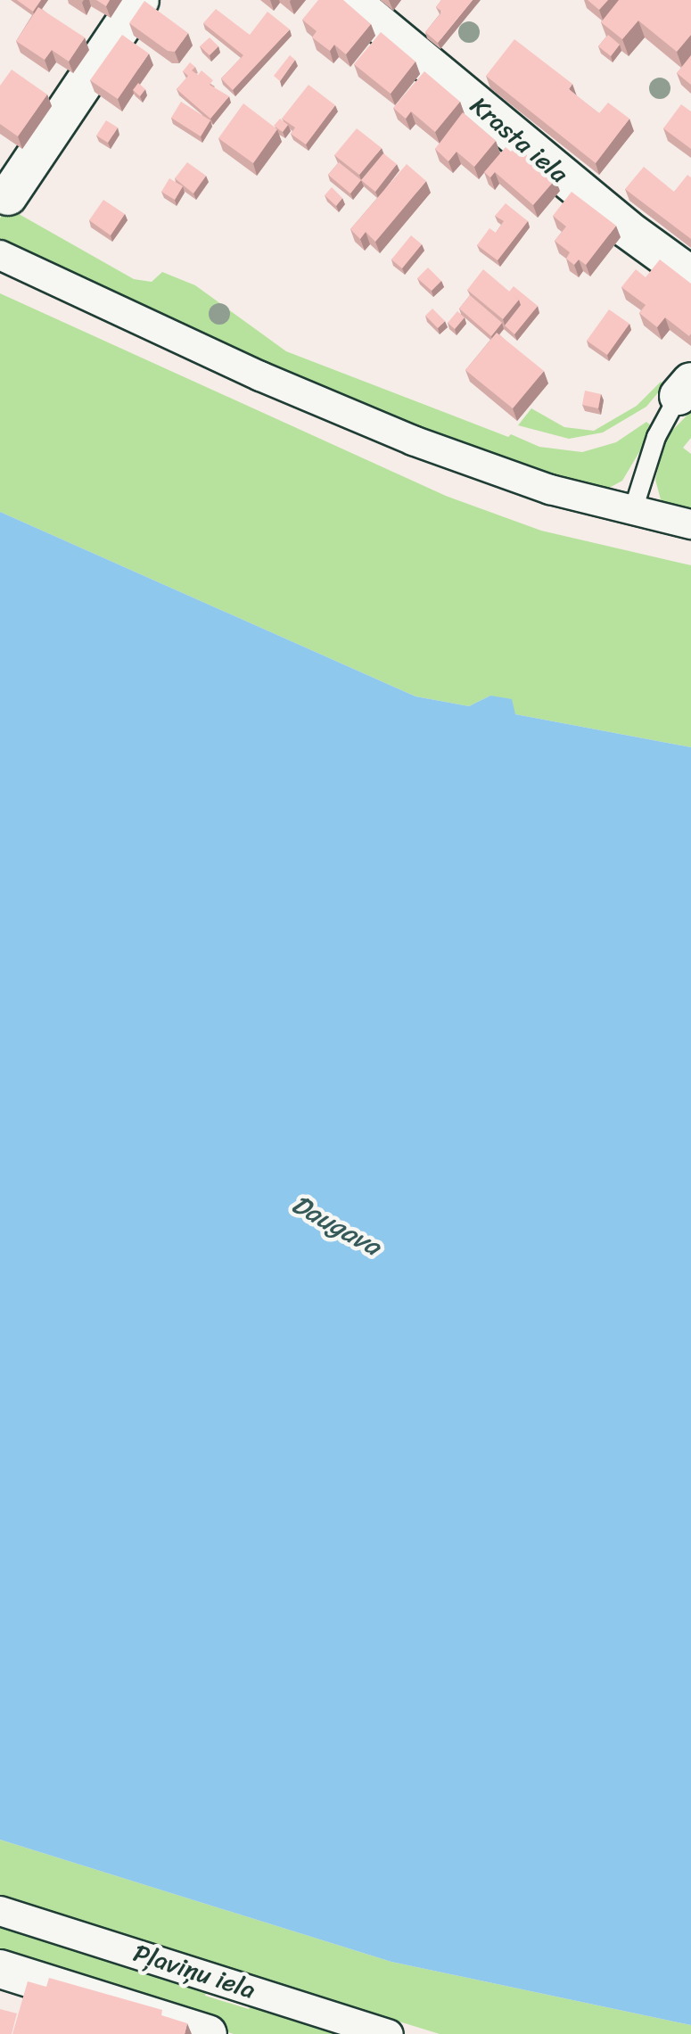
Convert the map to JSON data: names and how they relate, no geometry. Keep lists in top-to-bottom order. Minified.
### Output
{"streets":{"street":["Krasta iela","Pļaviņu iela"]},"water":["Daugava"]}
